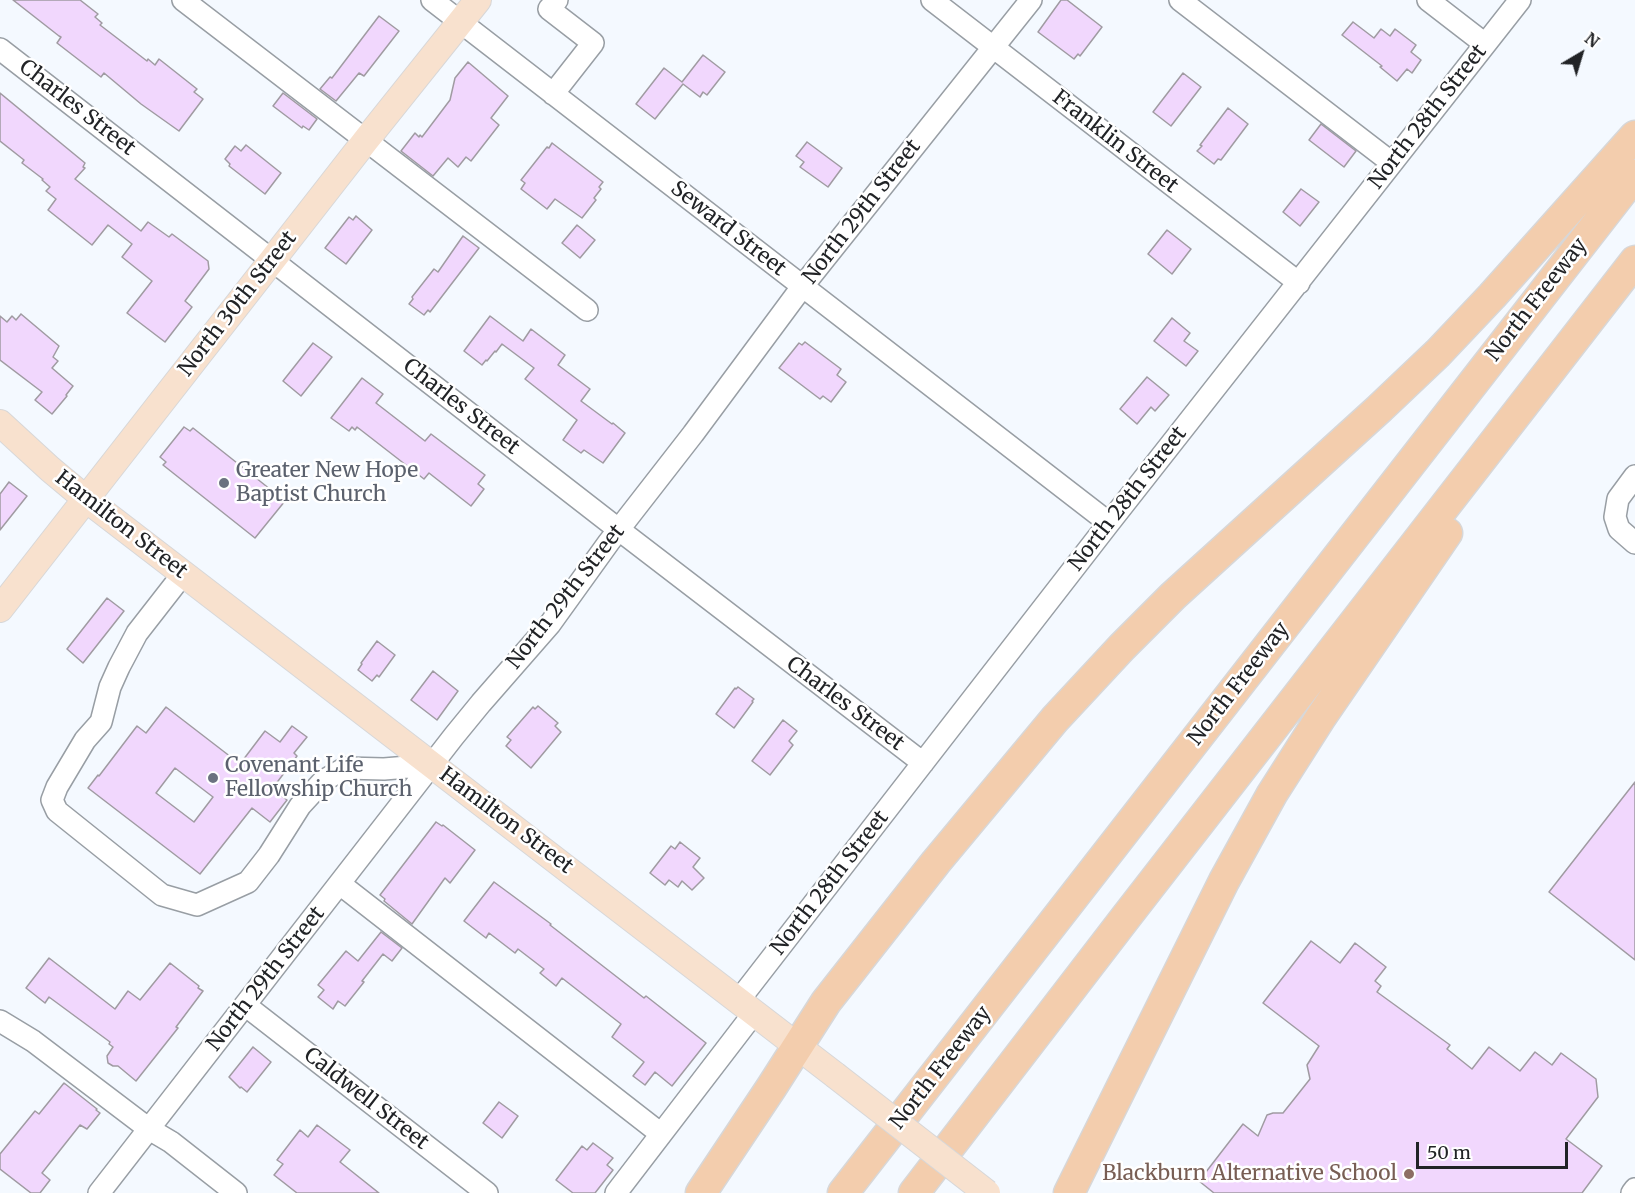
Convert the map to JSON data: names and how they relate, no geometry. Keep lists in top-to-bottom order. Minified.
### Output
{"streets":{"highway":["North Freeway"],"main road":["North 30th Street","Hamilton Street"],"street":["Charles Street","North 28th Street","Franklin Street","North 29th Street","Seward Street","Caldwell Street"]},"crossings":[["Charles Street","North 28th Street"],["Charles Street","North 29th Street"],["Charles Street","North 30th Street"],["North 28th Street","Franklin Street"],["North 28th Street","Seward Street"],["North 28th Street","Hamilton Street"],["Franklin Street","North 29th Street"],["North 29th Street","Seward Street"],["North 29th Street","Hamilton Street"],["North 29th Street","Caldwell Street"],["Seward Street","North 30th Street"],["North 30th Street","Hamilton Street"]],"places":["Greater New Hope Baptist Church","Covenant Life Fellowship Church","Blackburn Alternative School"],"scale_bar":"50 m","north":"top right"}
